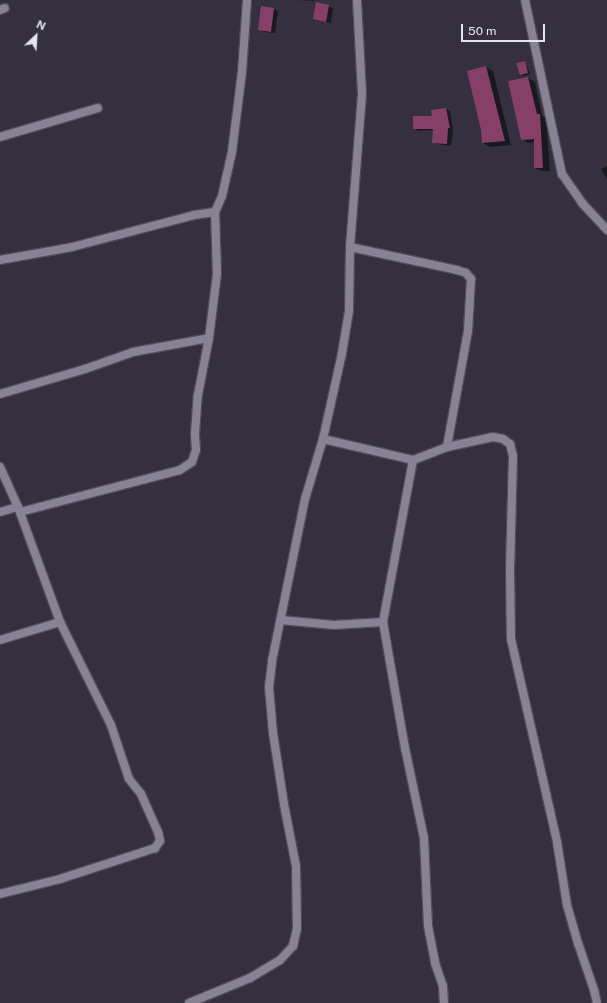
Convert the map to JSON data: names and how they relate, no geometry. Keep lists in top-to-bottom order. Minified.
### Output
{"scale_bar":"50 m","north":"top right"}
